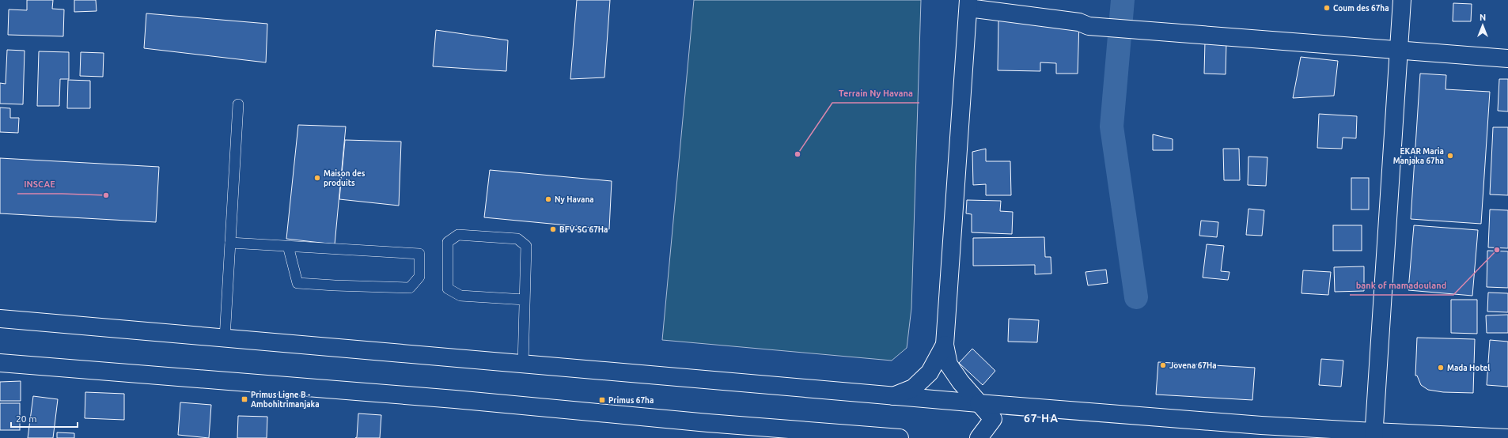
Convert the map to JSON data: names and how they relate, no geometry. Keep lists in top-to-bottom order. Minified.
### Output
{"districts":["67 HA"],"places":{"other":["Coum des 67ha","Terrain Ny Havana","EKAR Maria Manjaka 67ha","Maison des produits","INSCAE","Ny Havana","BFV-SG 67Ha","bank of mamadouland","Jovena 67Ha","Mada Hotel"],"transit":["Primus Ligne B - Ambohitrimanjaka","Primus 67ha"]},"scale_bar":"20 m","north":"top"}
